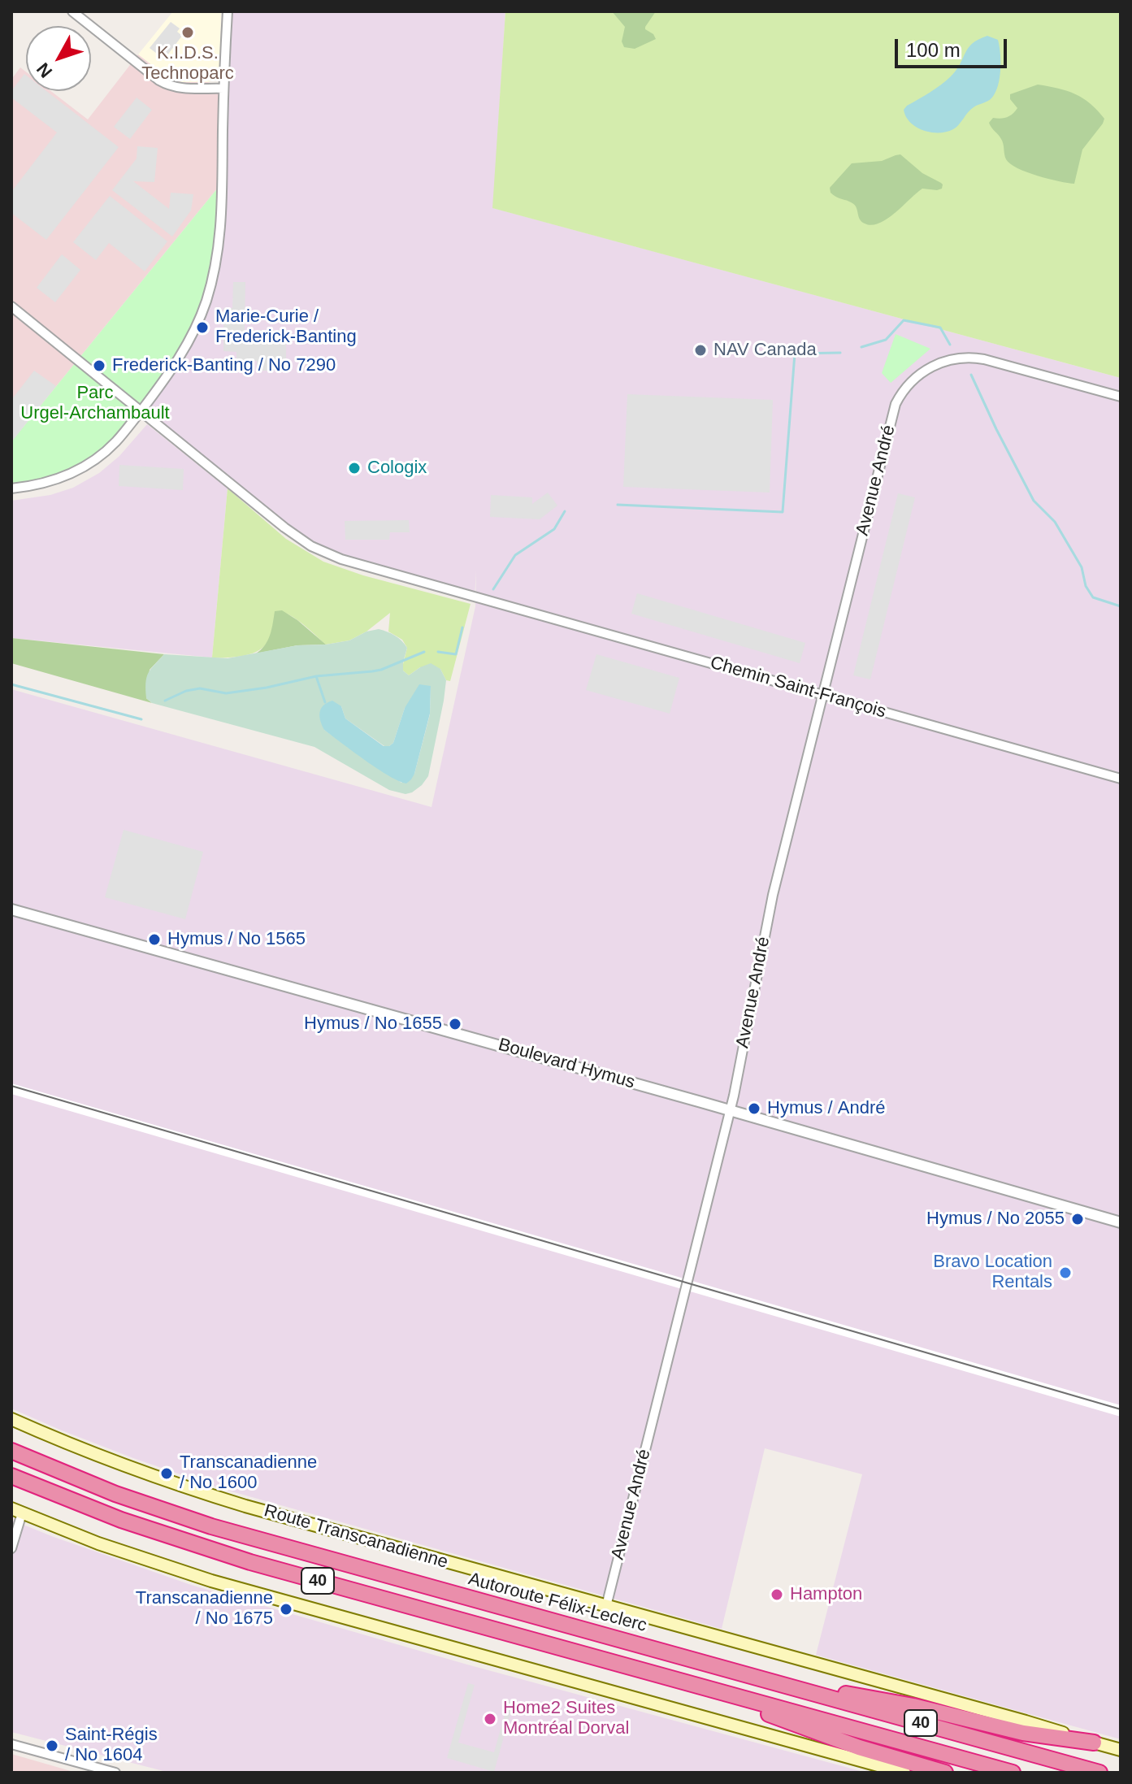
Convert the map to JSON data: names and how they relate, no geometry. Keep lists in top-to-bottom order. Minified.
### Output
{"streets":{"highway":["40","Autoroute Félix-Leclerc"],"main road":["Route Transcanadienne"],"street":["Avenue André","Chemin Saint-François","Boulevard Hymus"]},"crossings":[["Avenue André","Chemin Saint-François"],["Avenue André","Boulevard Hymus"],["Avenue André","Route Transcanadienne"]],"parks":["Parc Urgel-Archambault"],"places":["K.I.D.S. Technoparc","Marie-Curie / Frederick-Banting","NAV Canada","Frederick-Banting / No 7290","Cologix","Hymus / No 1565","Hymus / No 1655","Hymus / André","Hymus / No 2055","Bravo Location Rentals","Transcanadienne / No 1600","Hampton","Transcanadienne / No 1675","Home2 Suites Montréal Dorval","Saint-Régis / No 1604"],"scale_bar":"100 m","north":"bottom left"}
